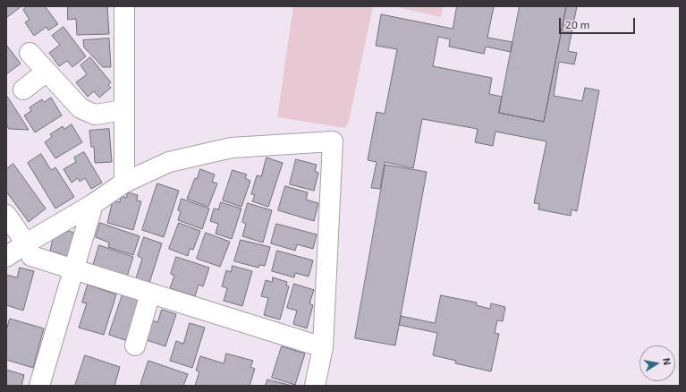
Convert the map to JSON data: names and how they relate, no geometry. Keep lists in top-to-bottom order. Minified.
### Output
{"scale_bar":"20 m","north":"right"}
